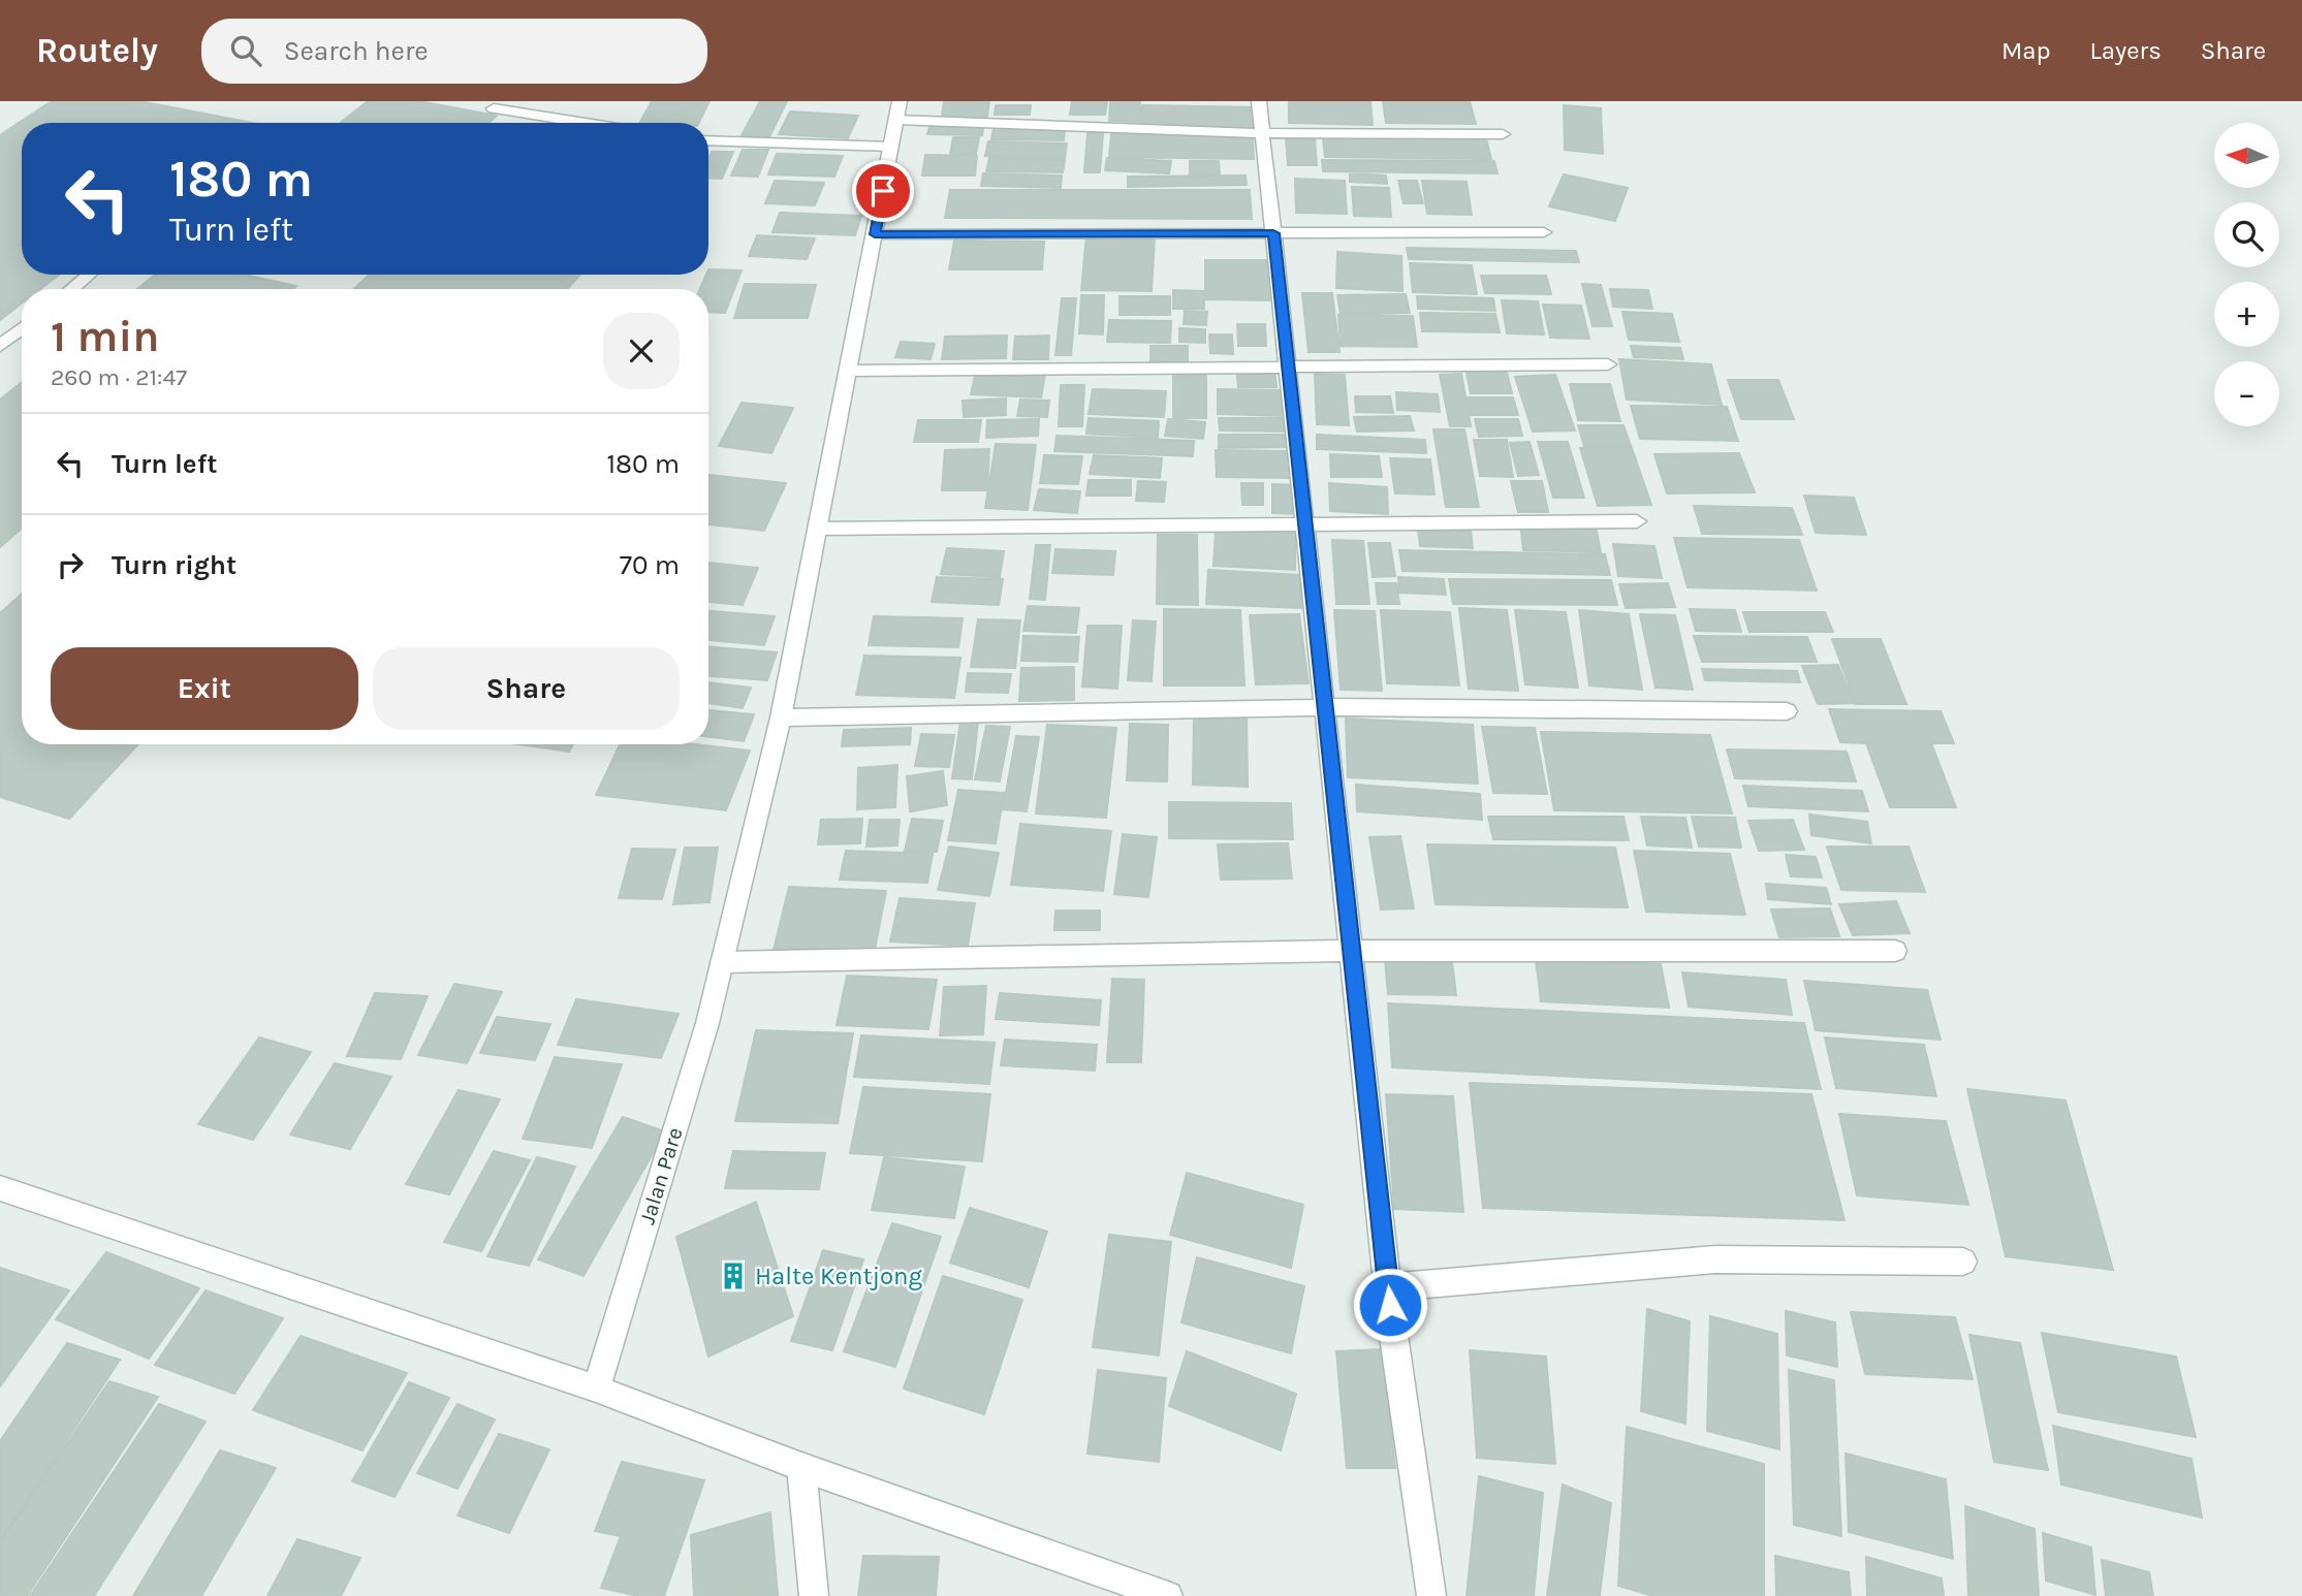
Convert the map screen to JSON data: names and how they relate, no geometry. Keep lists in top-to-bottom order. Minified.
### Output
{"streets":{"street":["Jalan Pare"]},"places":{"building":["Halte Kentjong"]},"north":"left","page":{"header":"Routely","search":"Search here","nav":["Map","Layers","Share"],"map_buttons":["+","−"],"turn":["180 m","Turn left"],"heading":["1 min","260 m · 21:47"],"list":[{"name":"Turn left","value":"180 m"},{"name":"Turn right","value":"70 m"}],"buttons":["Exit","Share"]}}
